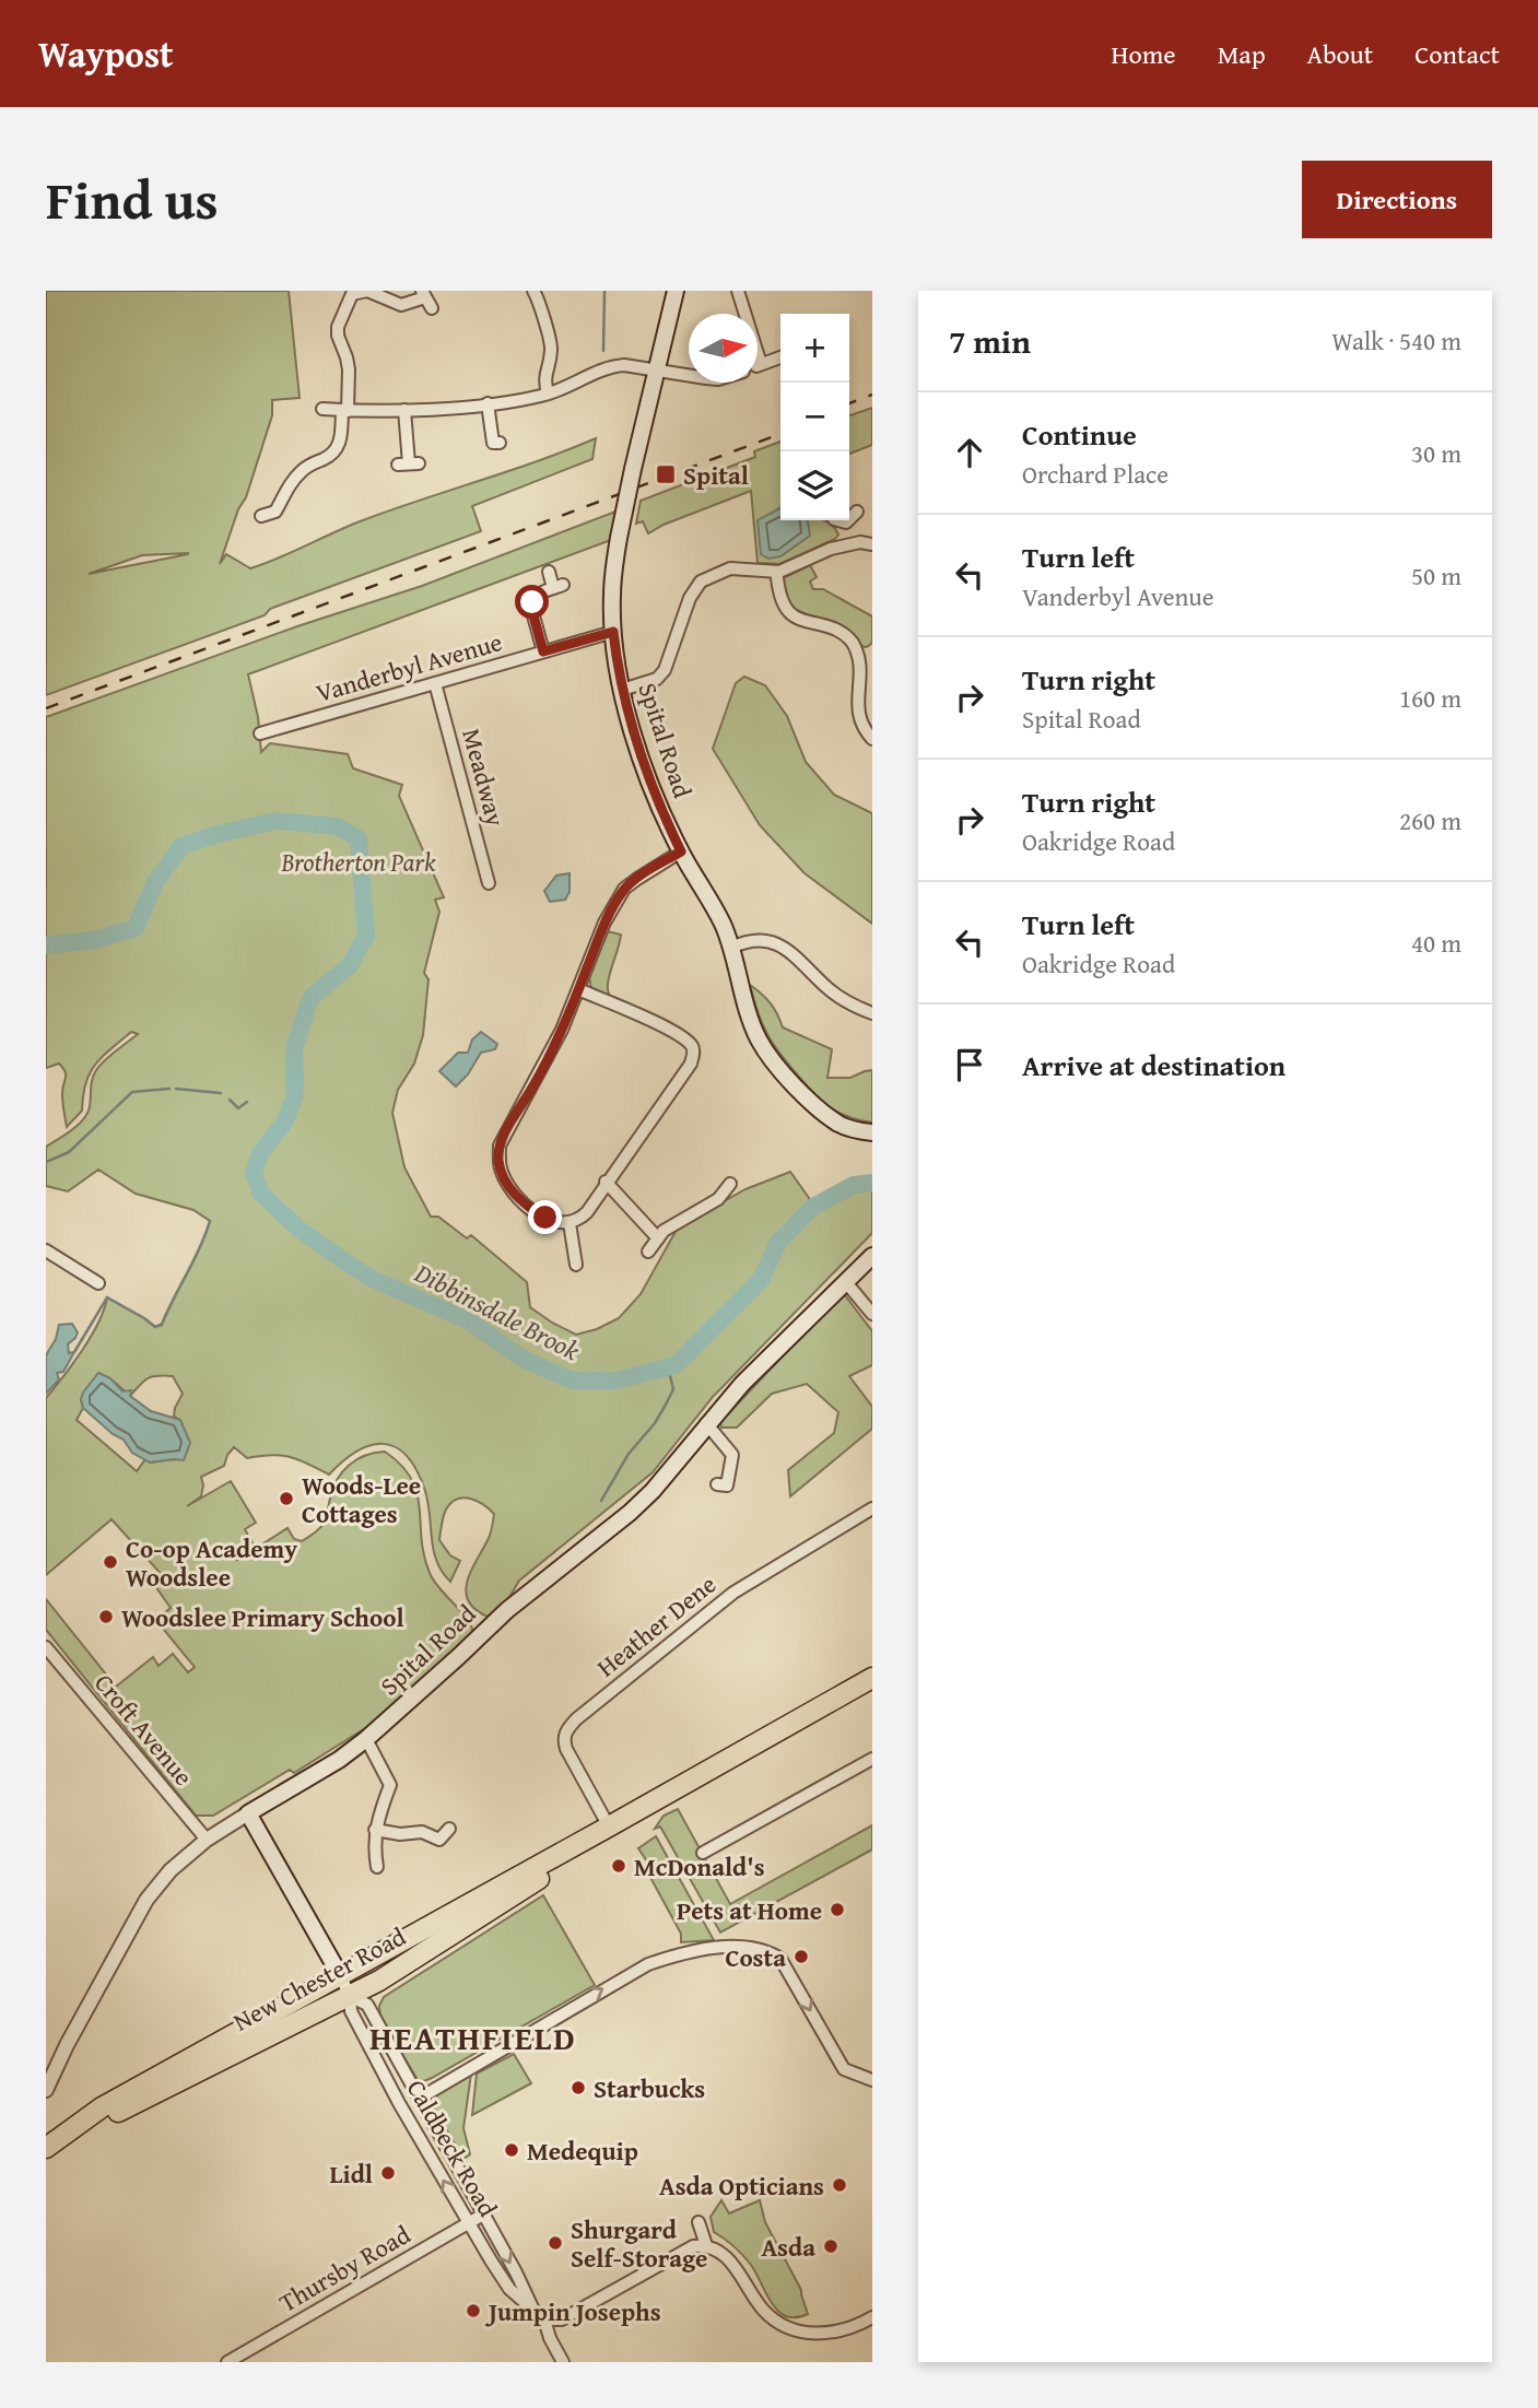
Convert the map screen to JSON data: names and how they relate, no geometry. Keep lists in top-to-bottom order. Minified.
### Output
{"streets":{"highway":["New Chester Road"],"main road":["Spital Road"],"street":["Vanderbyl Avenue","Meadway","Heather Dene","Croft Avenue","Caldbeck Road","Thursby Road"]},"crossings":[["Vanderbyl Avenue","Spital Road"],["Vanderbyl Avenue","Meadway"],["Spital Road","Croft Avenue"],["Heather Dene","New Chester Road"],["New Chester Road","Caldbeck Road"],["Caldbeck Road","Thursby Road"]],"districts":["HEATHFIELD"],"water":["Dibbinsdale Brook"],"parks":["Brotherton Park"],"places":{"transit":["Spital"],"other":["Woods-Lee Cottages","Co-op Academy Woodslee","Woodslee Primary School","McDonald's","Pets at Home","Costa","Starbucks","Medequip","Lidl","Asda Opticians","Shurgard Self-Storage","Asda","Jumpin Josephs"]},"north":"right","page":{"header":"Waypost","nav":["Home","Map","About","Contact"],"title":"Find us","buttons":"Directions","heading":["7 min","Walk · 540 m"],"map_buttons":["+","−"],"list":[["Continue","Orchard Place","30 m"],["Turn left","Vanderbyl Avenue","50 m"],["Turn right","Spital Road","160 m"],["Turn right","Oakridge Road","260 m"],["Turn left","Oakridge Road","40 m"],"Arrive at destination"]}}
